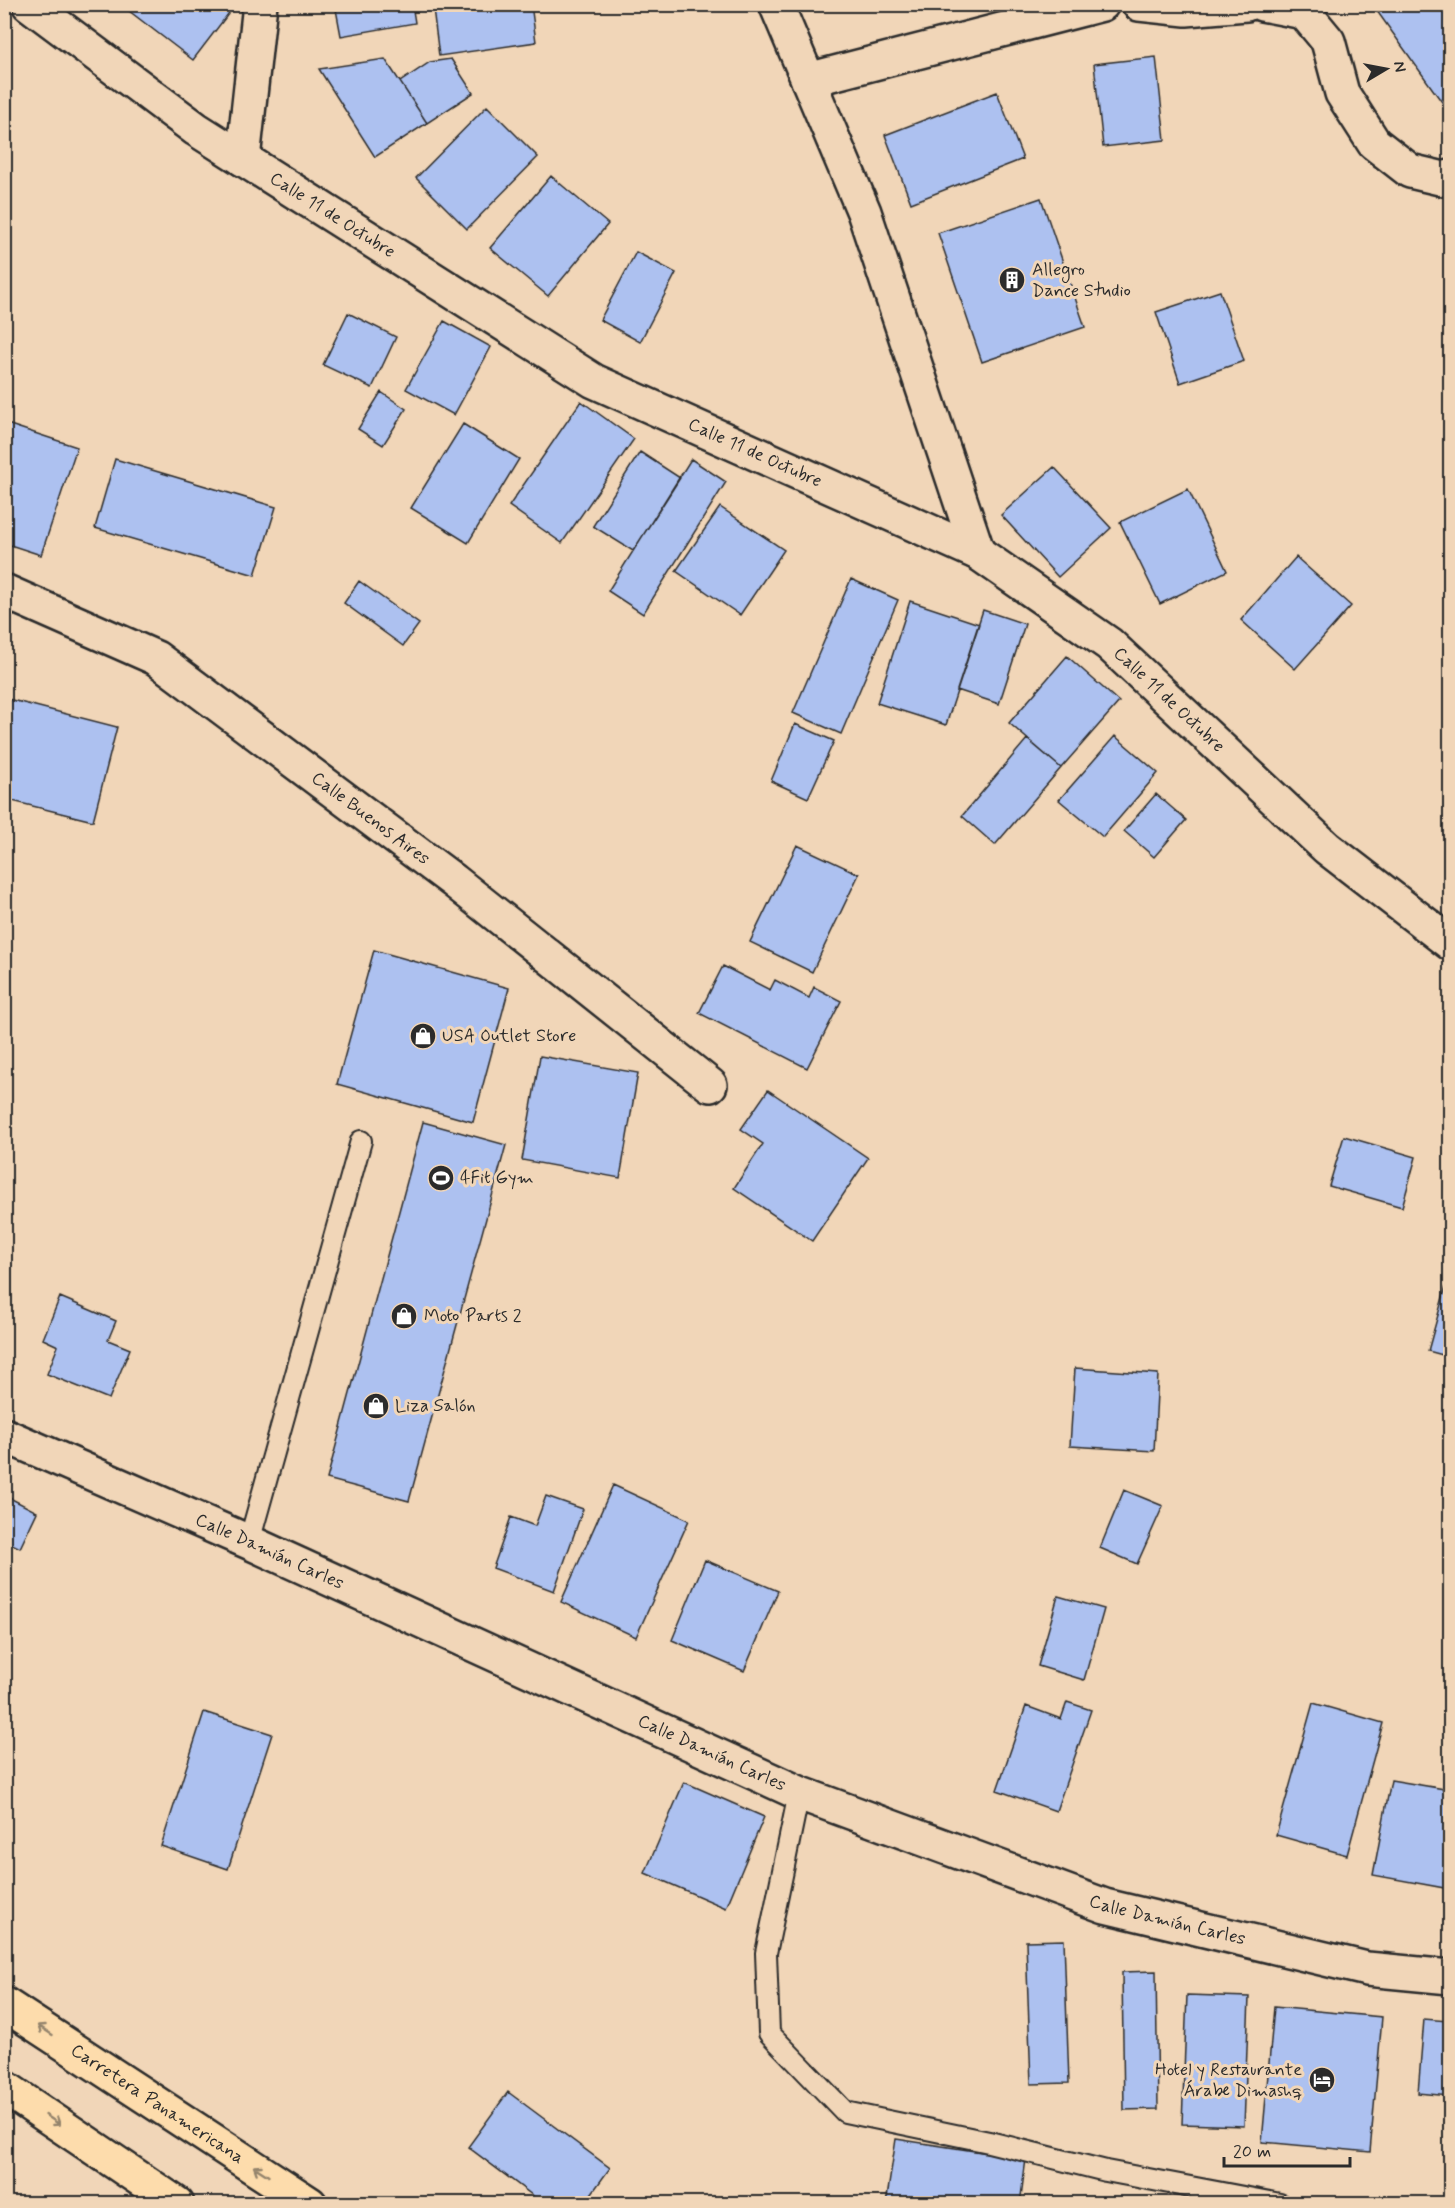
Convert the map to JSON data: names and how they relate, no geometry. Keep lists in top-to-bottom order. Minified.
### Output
{"streets":{"highway":["Carretera Panamericana"],"street":["Calle 11 de Octubre","Calle Buenos Aires","Calle Damián Carles"]},"places":{"building":["Allegro Dance Studio"],"shop":["USA Outlet Store","Moto Parts 2","Liza Salón"],"sports":["4Fit Gym"],"hotel":["Hotel y Restaurante Árabe Dimashq"]},"scale_bar":"20 m","north":"right"}
